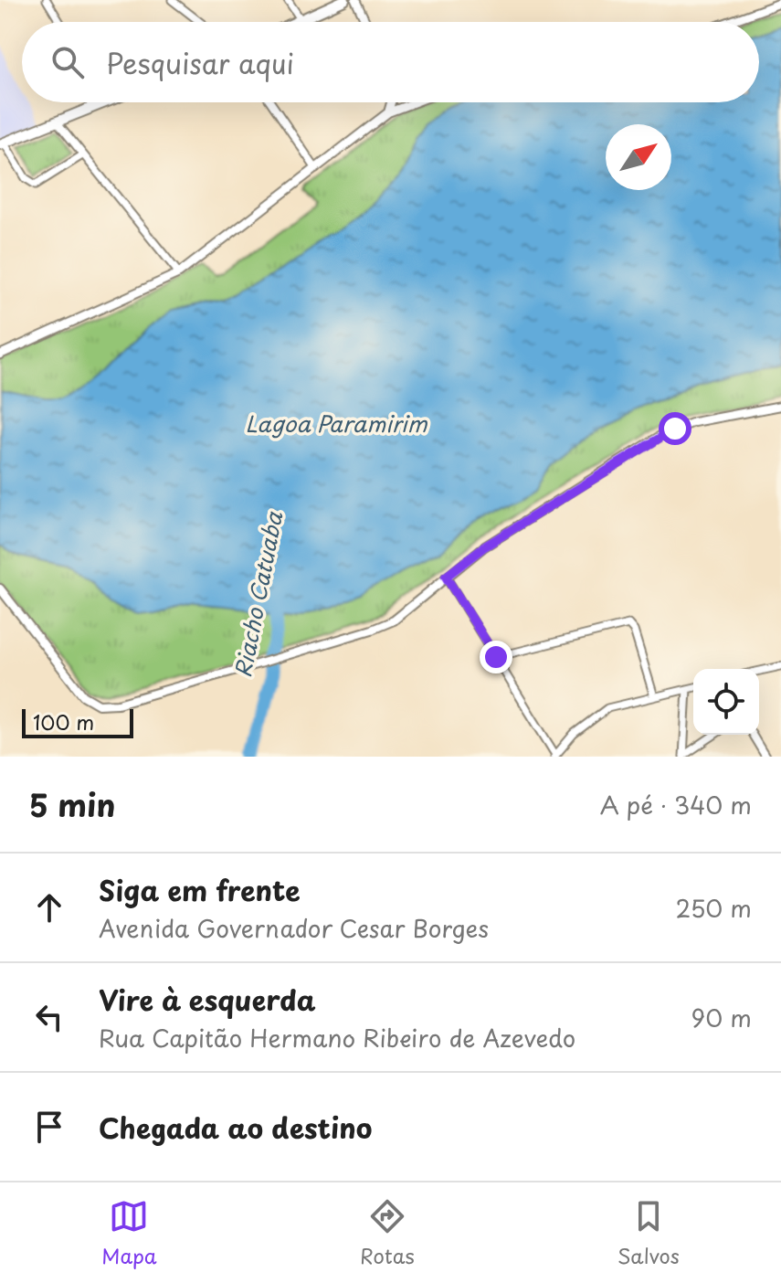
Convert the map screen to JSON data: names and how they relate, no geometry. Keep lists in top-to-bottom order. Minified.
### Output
{"water":["Lagoa Paramirim","Riacho Catuaba"],"scale_bar":"100 m","north":"top right","page":{"search":"Pesquisar aqui","scale":"100 m","heading":["5 min","A pé · 340 m"],"list":[["Siga em frente","Avenida Governador Cesar Borges","250 m"],["Vire à esquerda","Rua Capitão Hermano Ribeiro de Azevedo","90 m"],"Chegada ao destino"],"nav":["Mapa","Rotas","Salvos"]}}
